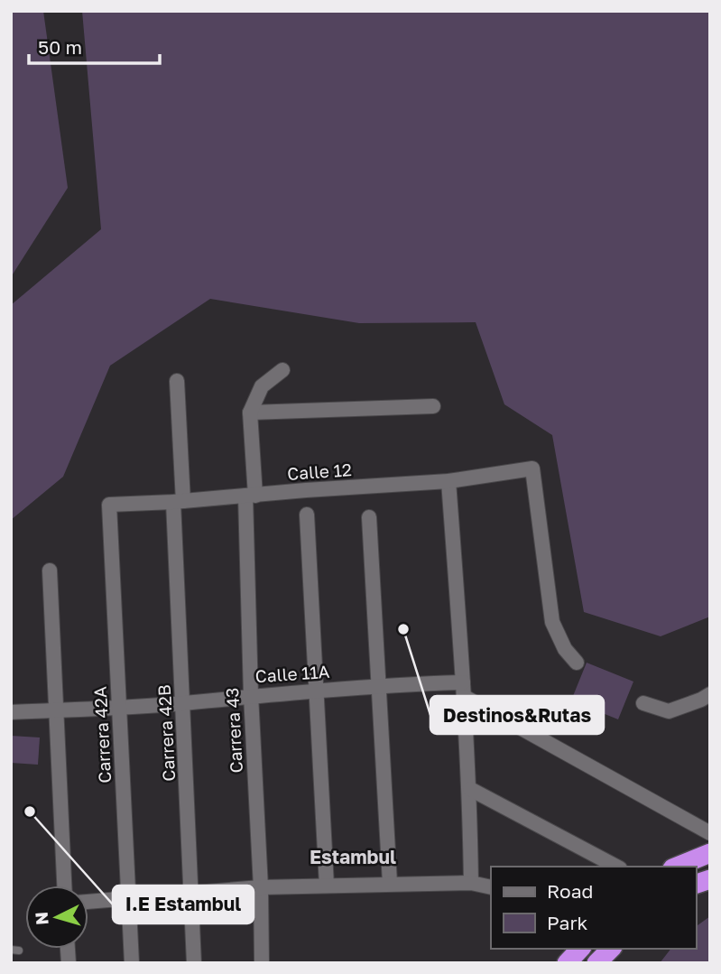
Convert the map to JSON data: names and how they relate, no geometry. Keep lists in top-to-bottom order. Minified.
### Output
{"streets":{"street":["Calle 12","Calle 11A","Carrera 43","Carrera 42B","Carrera 42A"]},"crossings":[["Calle 12","Carrera 43"],["Calle 12","Carrera 42B"],["Calle 12","Carrera 42A"],["Calle 11A","Carrera 43"],["Calle 11A","Carrera 42B"],["Calle 11A","Carrera 42A"]],"districts":["Estambul"],"places":["Destinos&Rutas","I.E Estambul"],"legend":["Road","Park"],"scale_bar":"50 m","north":"left"}
